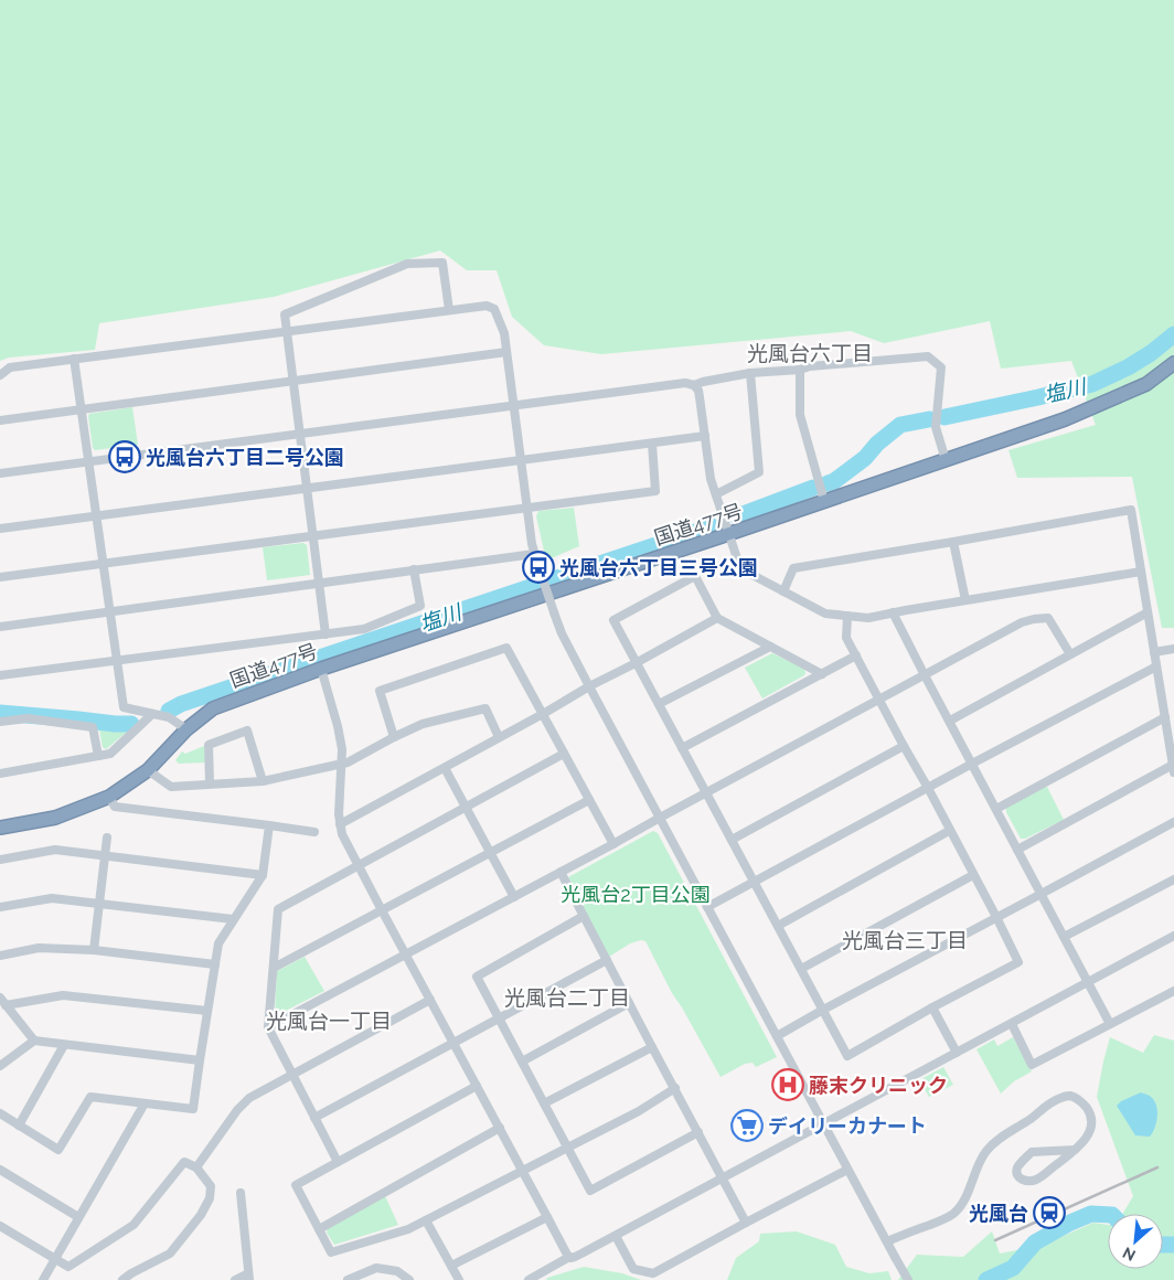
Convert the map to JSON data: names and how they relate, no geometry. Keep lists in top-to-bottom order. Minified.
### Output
{"streets":{"highway":["国道477号"]},"districts":["光風台六丁目","光風台三丁目","光風台二丁目","光風台一丁目"],"water":["塩川"],"parks":["光風台2丁目公園"],"places":{"bus stop":["光風台六丁目二号公園","光風台六丁目三号公園"],"hospital":["藤末クリニック"],"supermarket":["デイリーカナート"],"station":["光風台"]},"north":"bottom left"}
